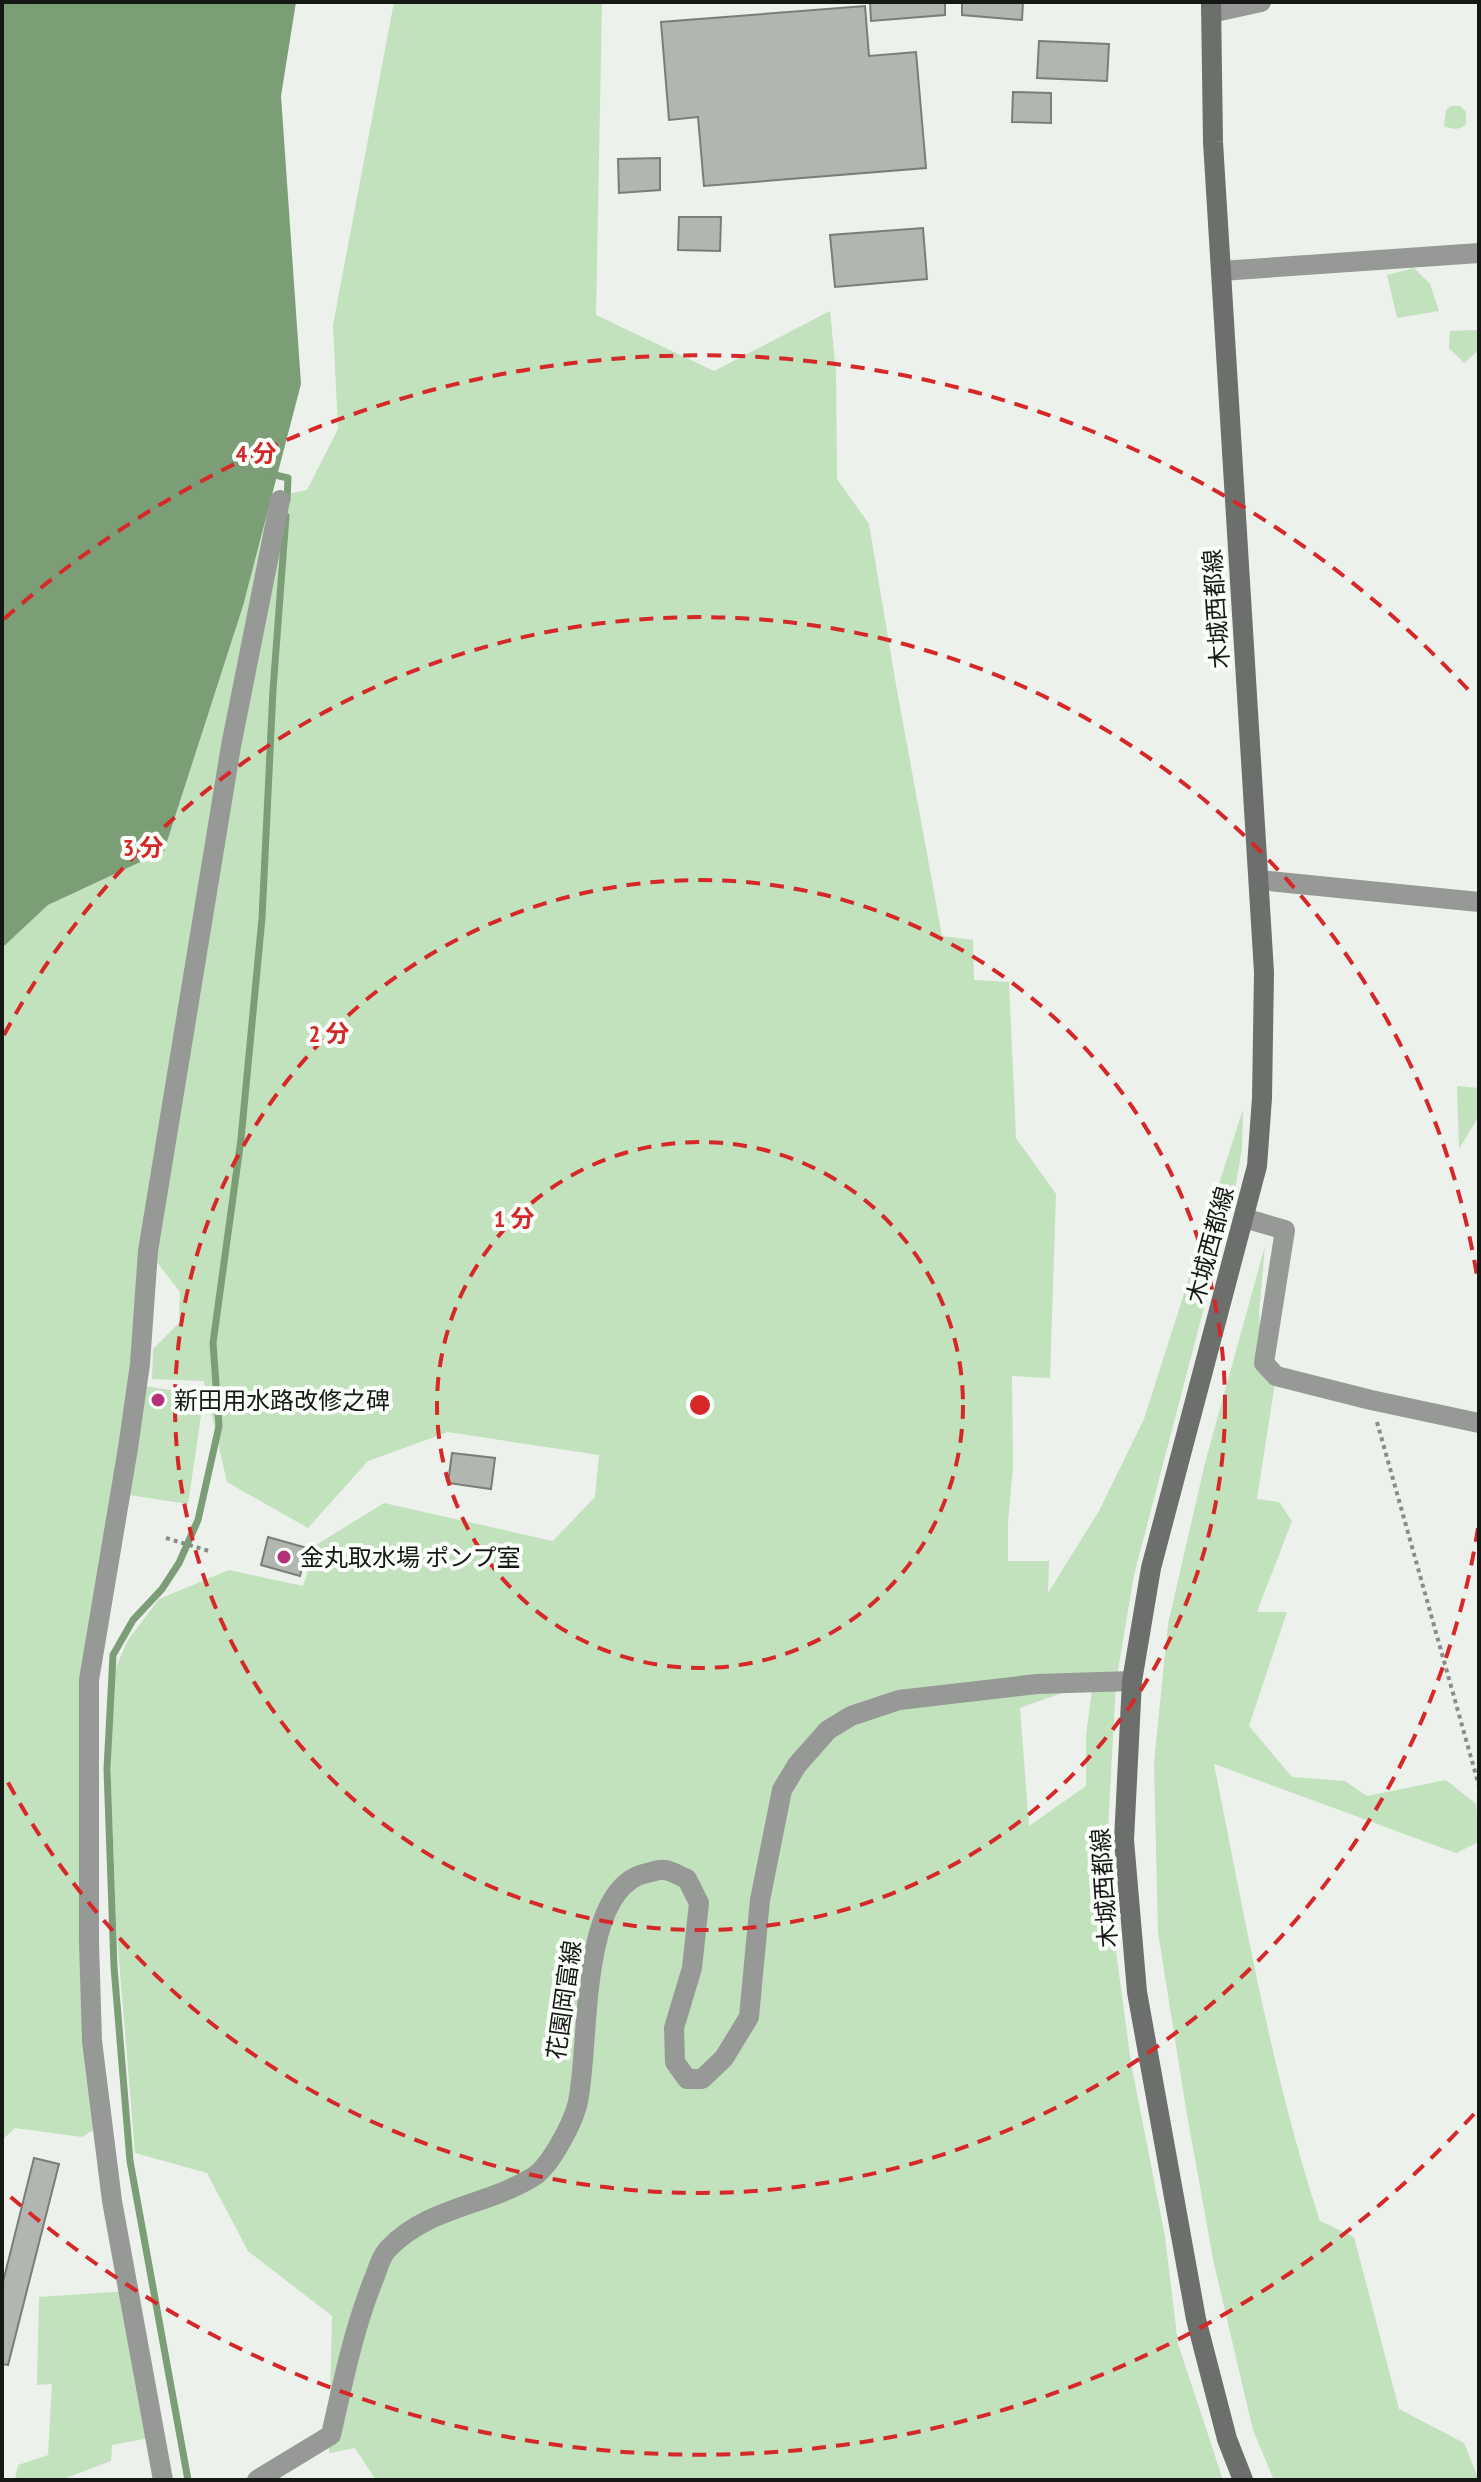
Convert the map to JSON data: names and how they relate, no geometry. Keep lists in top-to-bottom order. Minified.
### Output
{"streets":{"main road":["木城西都線"],"street":["花園岡富線"]},"crossings":[["木城西都線","花園岡富線"]],"places":["新田用水路改修之碑","金丸取水場 ポンプ室"],"rings":["4 分","3 分","2 分","1 分"]}
